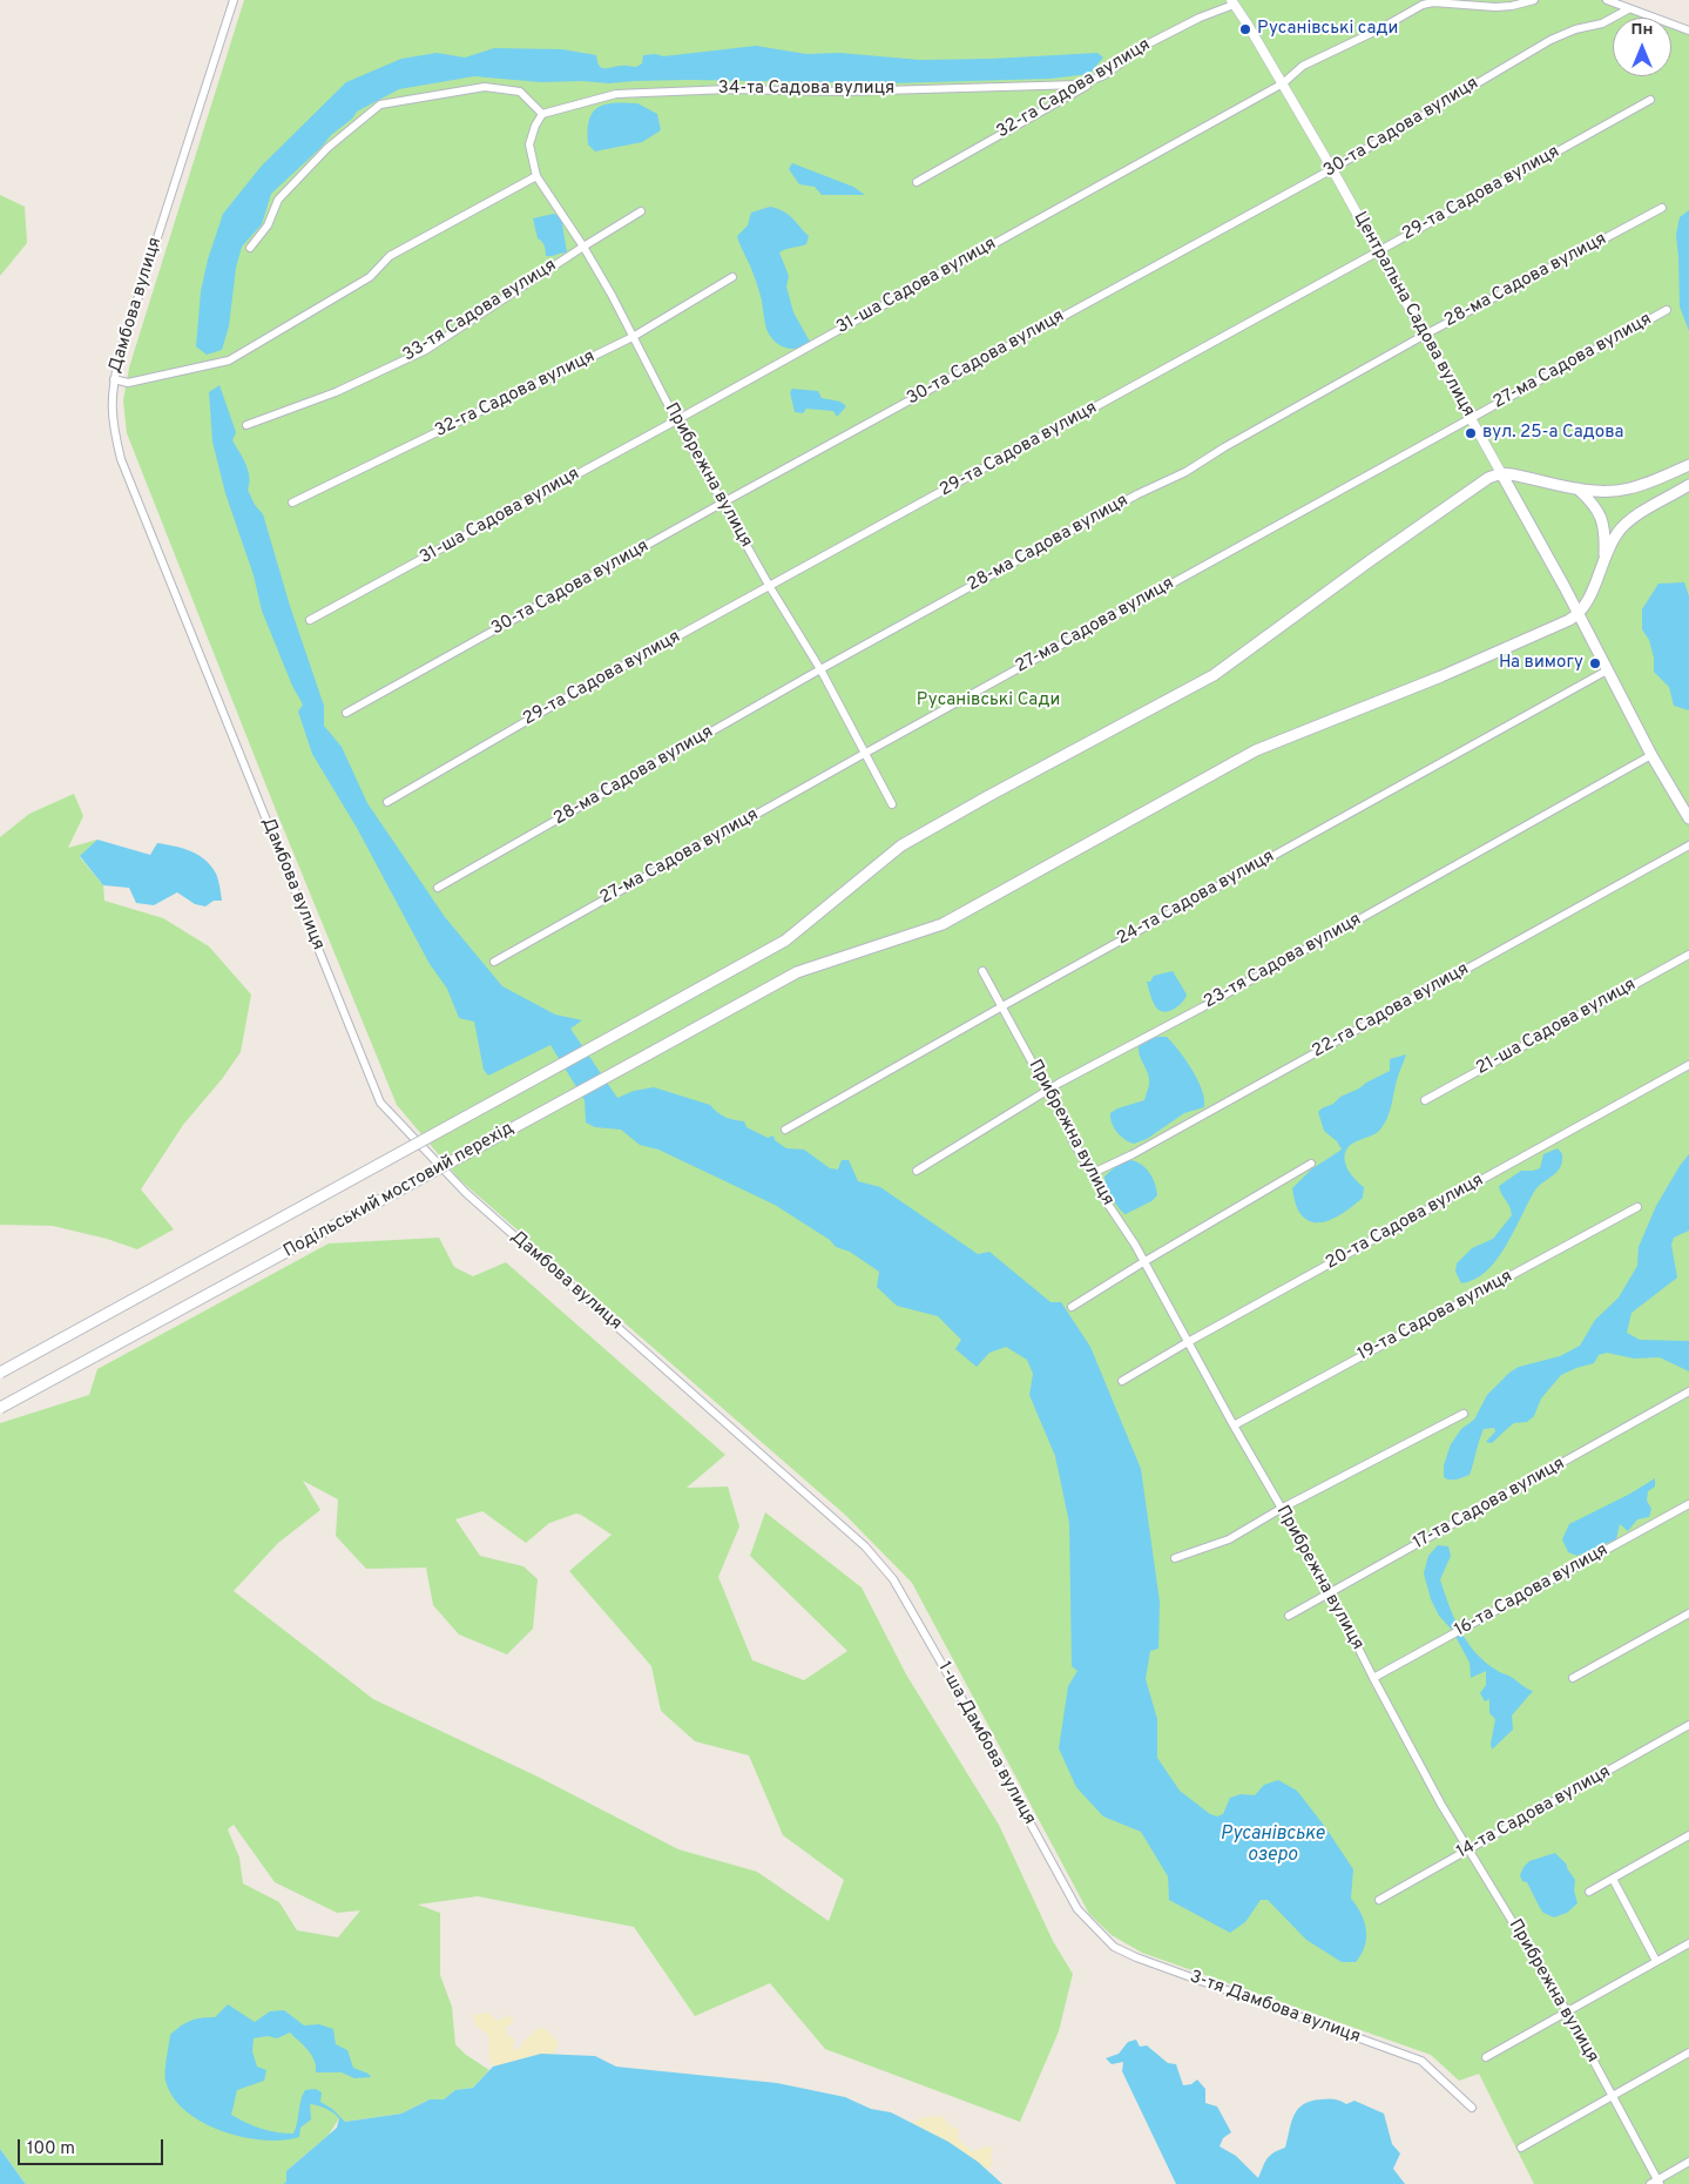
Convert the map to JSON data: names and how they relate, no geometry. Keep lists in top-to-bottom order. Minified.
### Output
{"streets":{"main road":["Центральна Садова вулиця","Подільський мостовий перехід"],"street":["34-та Садова вулиця","32-га Садова вулиця","30-та Садова вулиця","29-та Садова вулиця","28-ма Садова вулиця","31-ша Садова вулиця","Дамбова вулиця","33-тя Садова вулиця","27-ма Садова вулиця","Прибрежна вулиця","24-та Садова вулиця","23-тя Садова вулиця","22-га Садова вулиця","21-ша Садова вулиця","20-та Садова вулиця","19-та Садова вулиця","17-та Садова вулиця","16-та Садова вулиця","1-ша Дамбова вулиця","14-та Садова вулиця","3-тя Дамбова вулиця"]},"crossings":[["34-та Садова вулиця","32-га Садова вулиця"],["34-та Садова вулиця","Прибрежна вулиця"],["32-га Садова вулиця","Центральна Садова вулиця"],["32-га Садова вулиця","Прибрежна вулиця"],["30-та Садова вулиця","Центральна Садова вулиця"],["30-та Садова вулиця","Прибрежна вулиця"],["29-та Садова вулиця","Центральна Садова вулиця"],["29-та Садова вулиця","Прибрежна вулиця"],["28-ма Садова вулиця","Центральна Садова вулиця"],["28-ма Садова вулиця","Прибрежна вулиця"],["31-ша Садова вулиця","Центральна Садова вулиця"],["31-ша Садова вулиця","Прибрежна вулиця"],["Дамбова вулиця","1-ша Дамбова вулиця"],["33-тя Садова вулиця","Прибрежна вулиця"],["Центральна Садова вулиця","27-ма Садова вулиця"],["Центральна Садова вулиця","24-та Садова вулиця"],["Центральна Садова вулиця","23-тя Садова вулиця"],["Центральна Садова вулиця","Подільський мостовий перехід"],["27-ма Садова вулиця","Прибрежна вулиця"],["Прибрежна вулиця","24-та Садова вулиця"],["Прибрежна вулиця","23-тя Садова вулиця"],["Прибрежна вулиця","22-га Садова вулиця"],["Прибрежна вулиця","20-та Садова вулиця"],["Прибрежна вулиця","19-та Садова вулиця"],["Прибрежна вулиця","17-та Садова вулиця"],["Прибрежна вулиця","16-та Садова вулиця"],["Прибрежна вулиця","14-та Садова вулиця"],["1-ша Дамбова вулиця","3-тя Дамбова вулиця"]],"water":["Русанівське озеро"],"parks":["Русанівські Сади"],"places":["Русанівські сади","вул. 25-а Садова","На вимогу"],"scale_bar":"100 m","north":"top"}
